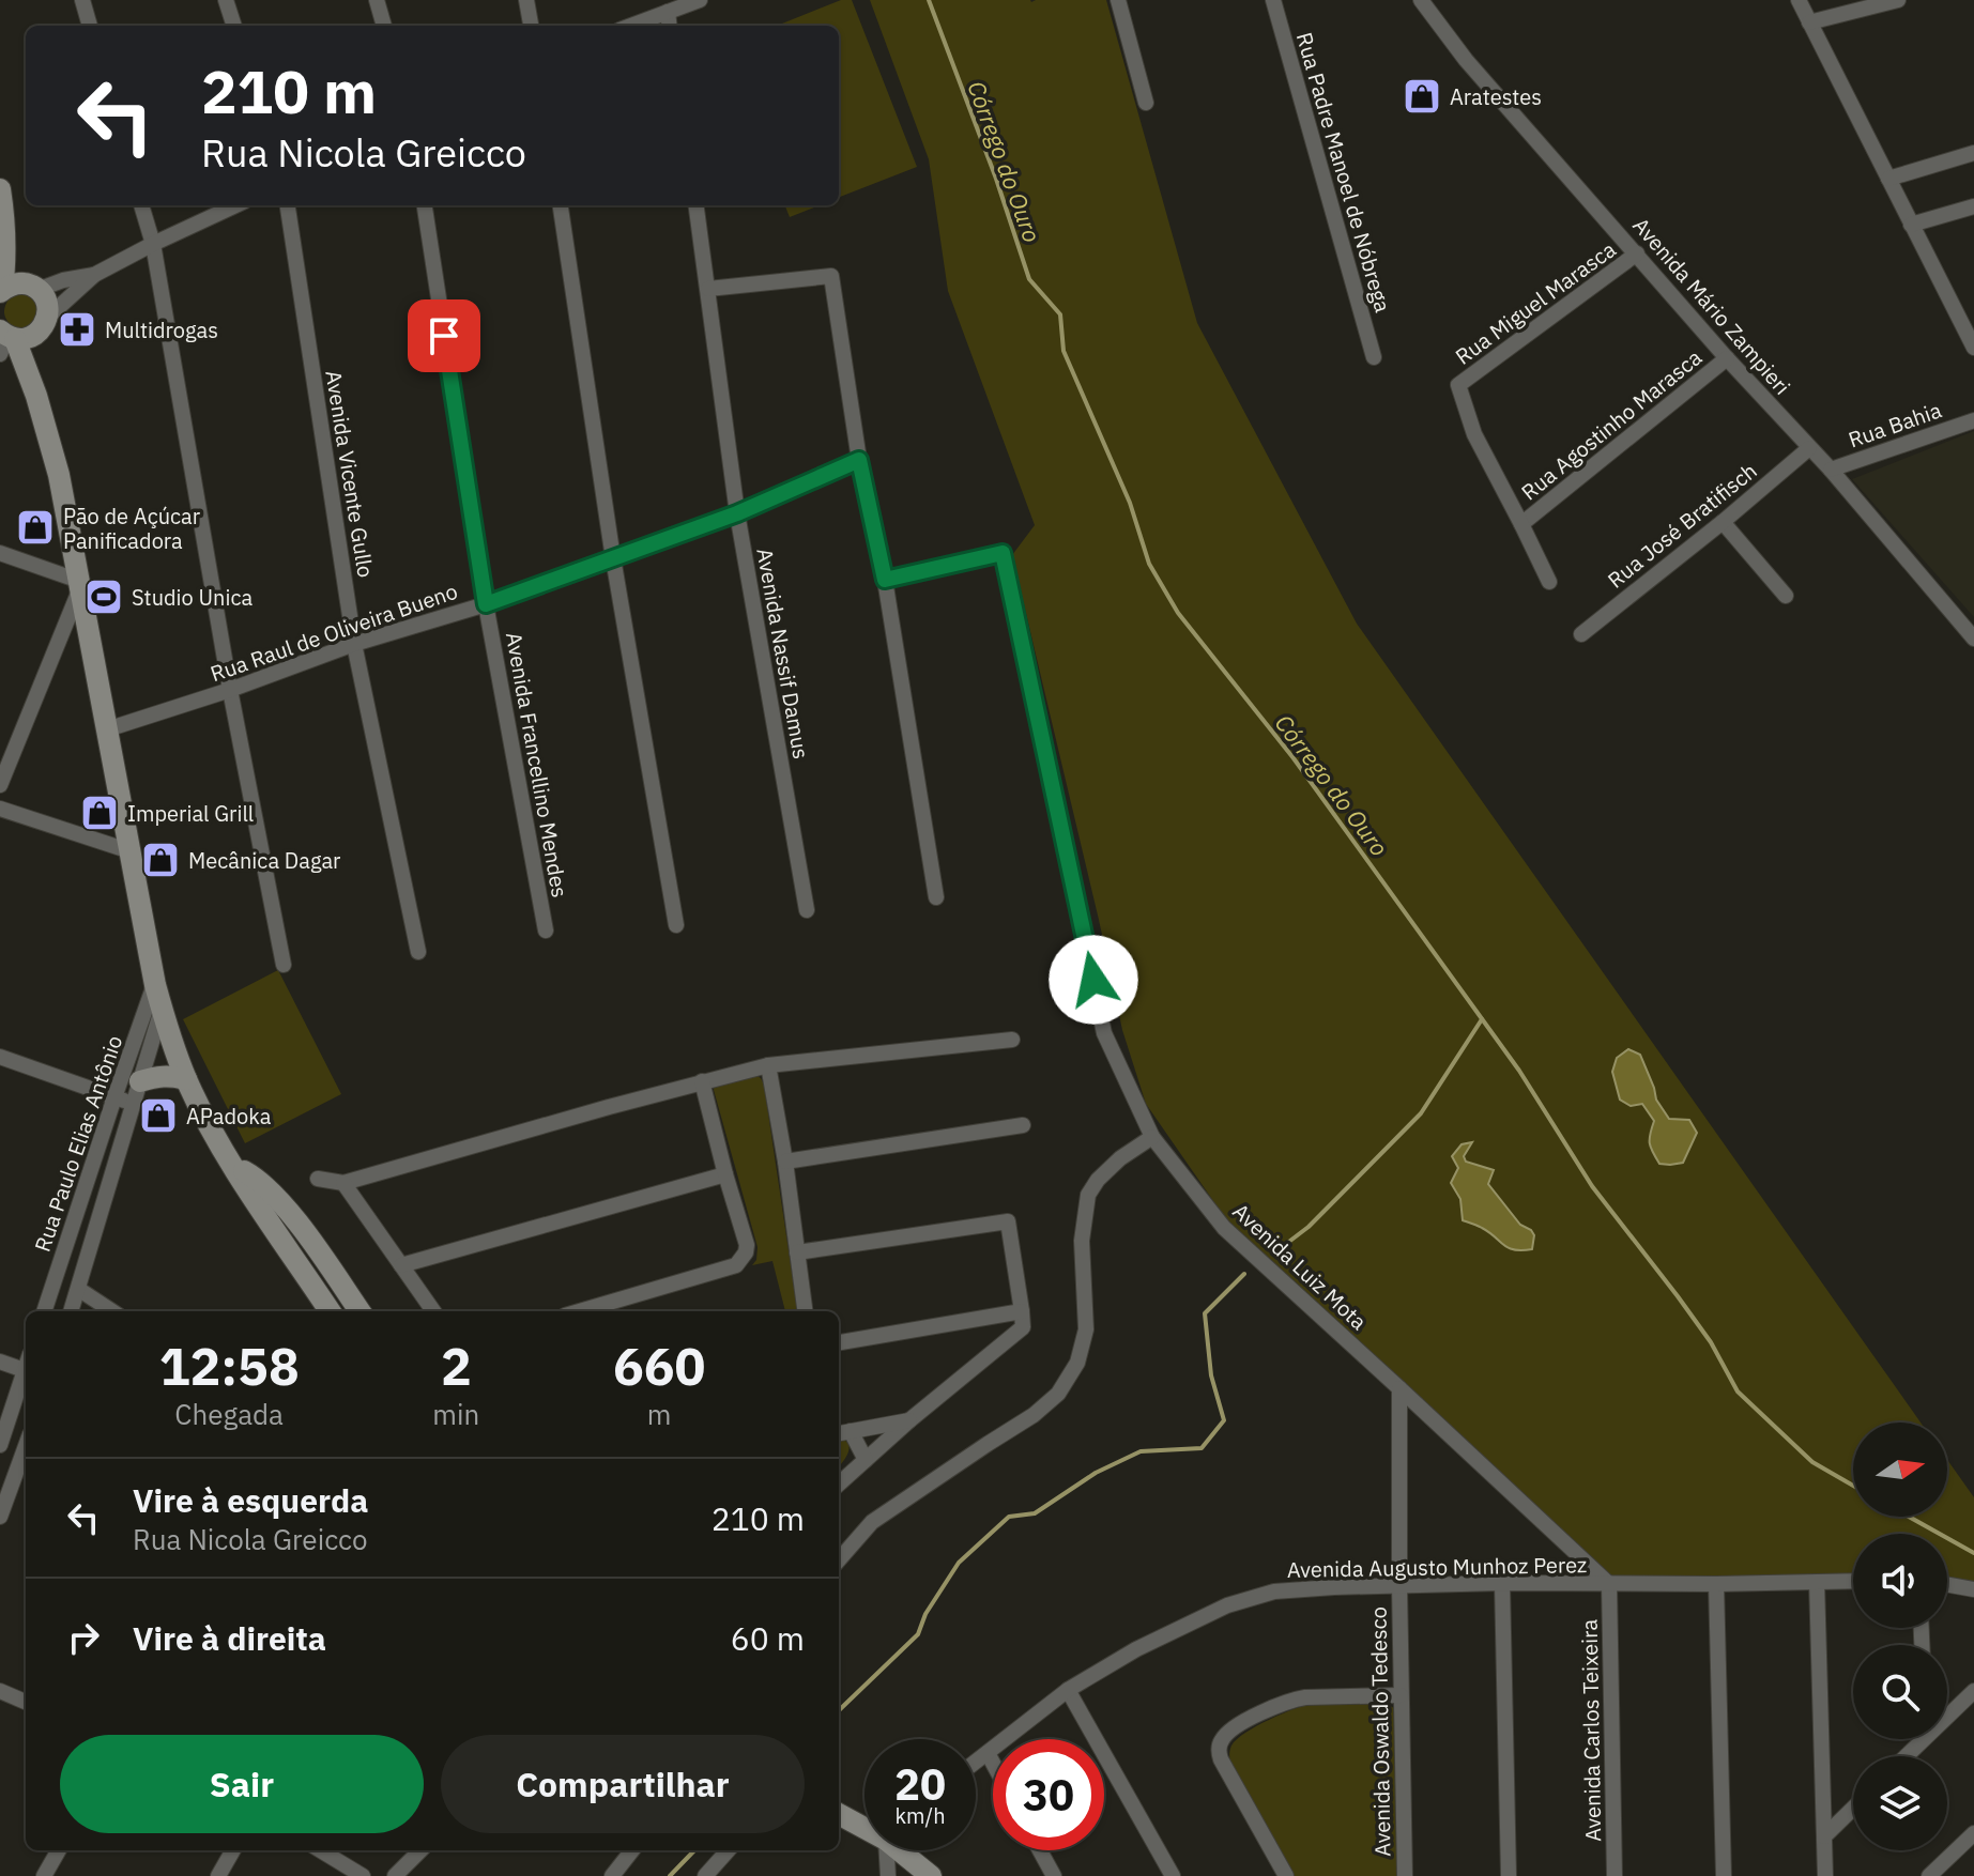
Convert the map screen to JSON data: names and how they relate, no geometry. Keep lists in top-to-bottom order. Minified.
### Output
{"streets":{"street":["Rua Padre Manoel de Nóbrega","Rua Miguel Marasca","Avenida Mário Zampieri","Rua Agostinho Marasca","Rua Bahia","Avenida Vicente Gullo","Rua José Bratifisch","Rua Raul de Oliveira Bueno","Avenida Nassif Damus","Avenida Francellino Mendes","Rua Paulo Elias Antônio","Avenida Luiz Mota","Avenida Augusto Munhoz Perez","Avenida Carlos Teixeira","Avenida Oswaldo Tedesco"]},"crossings":[["Rua Miguel Marasca","Avenida Mário Zampieri"],["Rua Miguel Marasca","Rua Agostinho Marasca"],["Avenida Mário Zampieri","Rua Agostinho Marasca"],["Avenida Mário Zampieri","Rua Bahia"],["Avenida Mário Zampieri","Rua José Bratifisch"],["Avenida Vicente Gullo","Rua Raul de Oliveira Bueno"],["Rua Raul de Oliveira Bueno","Avenida Nassif Damus"],["Rua Raul de Oliveira Bueno","Avenida Francellino Mendes"],["Avenida Luiz Mota","Avenida Augusto Munhoz Perez"],["Avenida Luiz Mota","Avenida Carlos Teixeira"],["Avenida Luiz Mota","Avenida Oswaldo Tedesco"],["Avenida Augusto Munhoz Perez","Avenida Carlos Teixeira"],["Avenida Augusto Munhoz Perez","Avenida Oswaldo Tedesco"]],"water":["Córrego do Ouro"],"places":{"shop":["Aratestes","Pão de Açúcar Panificadora","Imperial Grill","Mecânica Dagar","APadoka"],"pharmacy":["Multidrogas"],"sports":["Studio Unica"]},"north":"right","page":{"turn":["210 m","Rua Nicola Greicco"],"eta":["12:58","Chegada","2","min","660","m"],"list":[{"name":"Vire à esquerda","note":"Rua Nicola Greicco","value":"210 m"},{"name":"Vire à direita","value":"60 m"}],"buttons":["Sair","Compartilhar"],"speed":"20 km/h","limit":"30"}}
